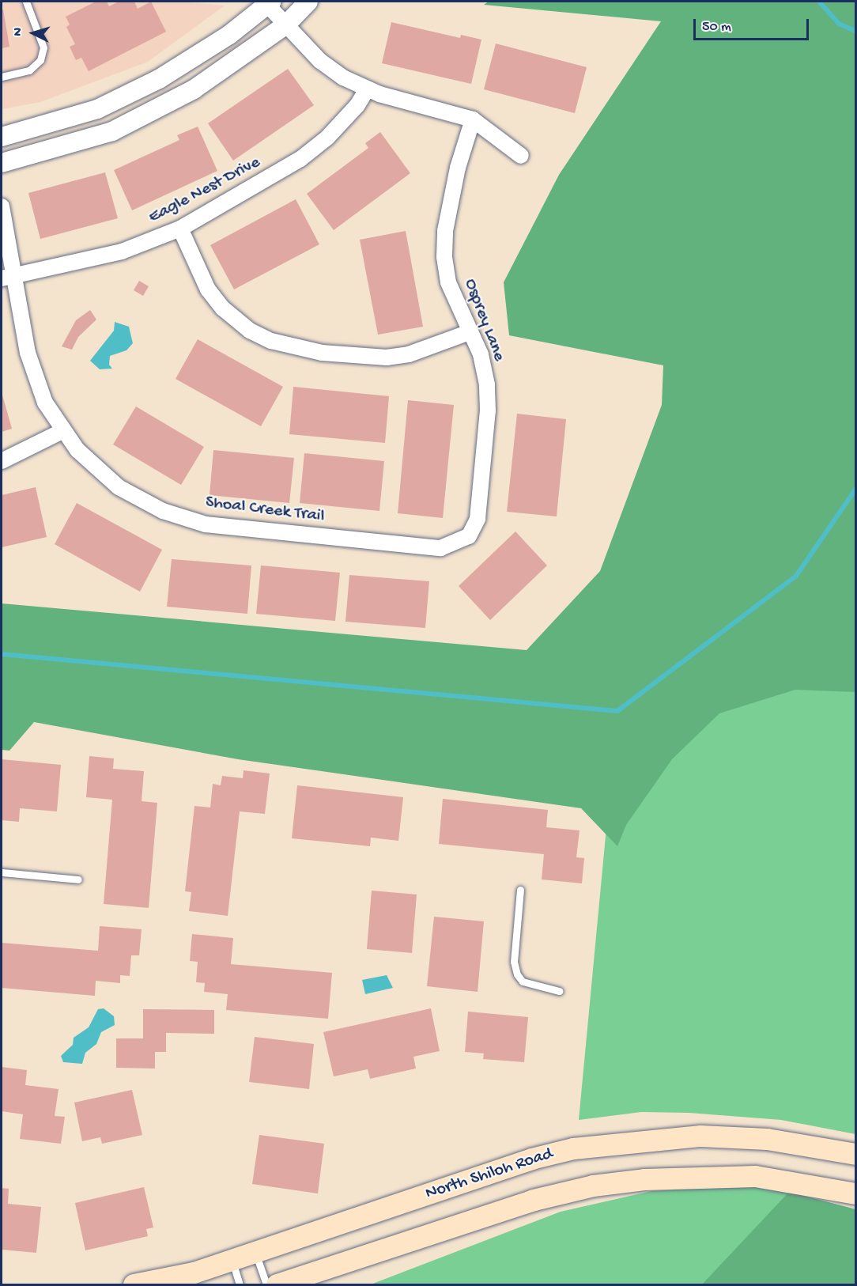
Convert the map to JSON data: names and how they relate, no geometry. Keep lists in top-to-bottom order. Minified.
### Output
{"streets":{"main road":["North Shiloh Road"],"street":["Eagle Nest Drive","Osprey Lane","Shoal Creek Trail"]},"crossings":[["Eagle Nest Drive","Shoal Creek Trail"],["Osprey Lane","Shoal Creek Trail"]],"scale_bar":"50 m","north":"left"}
